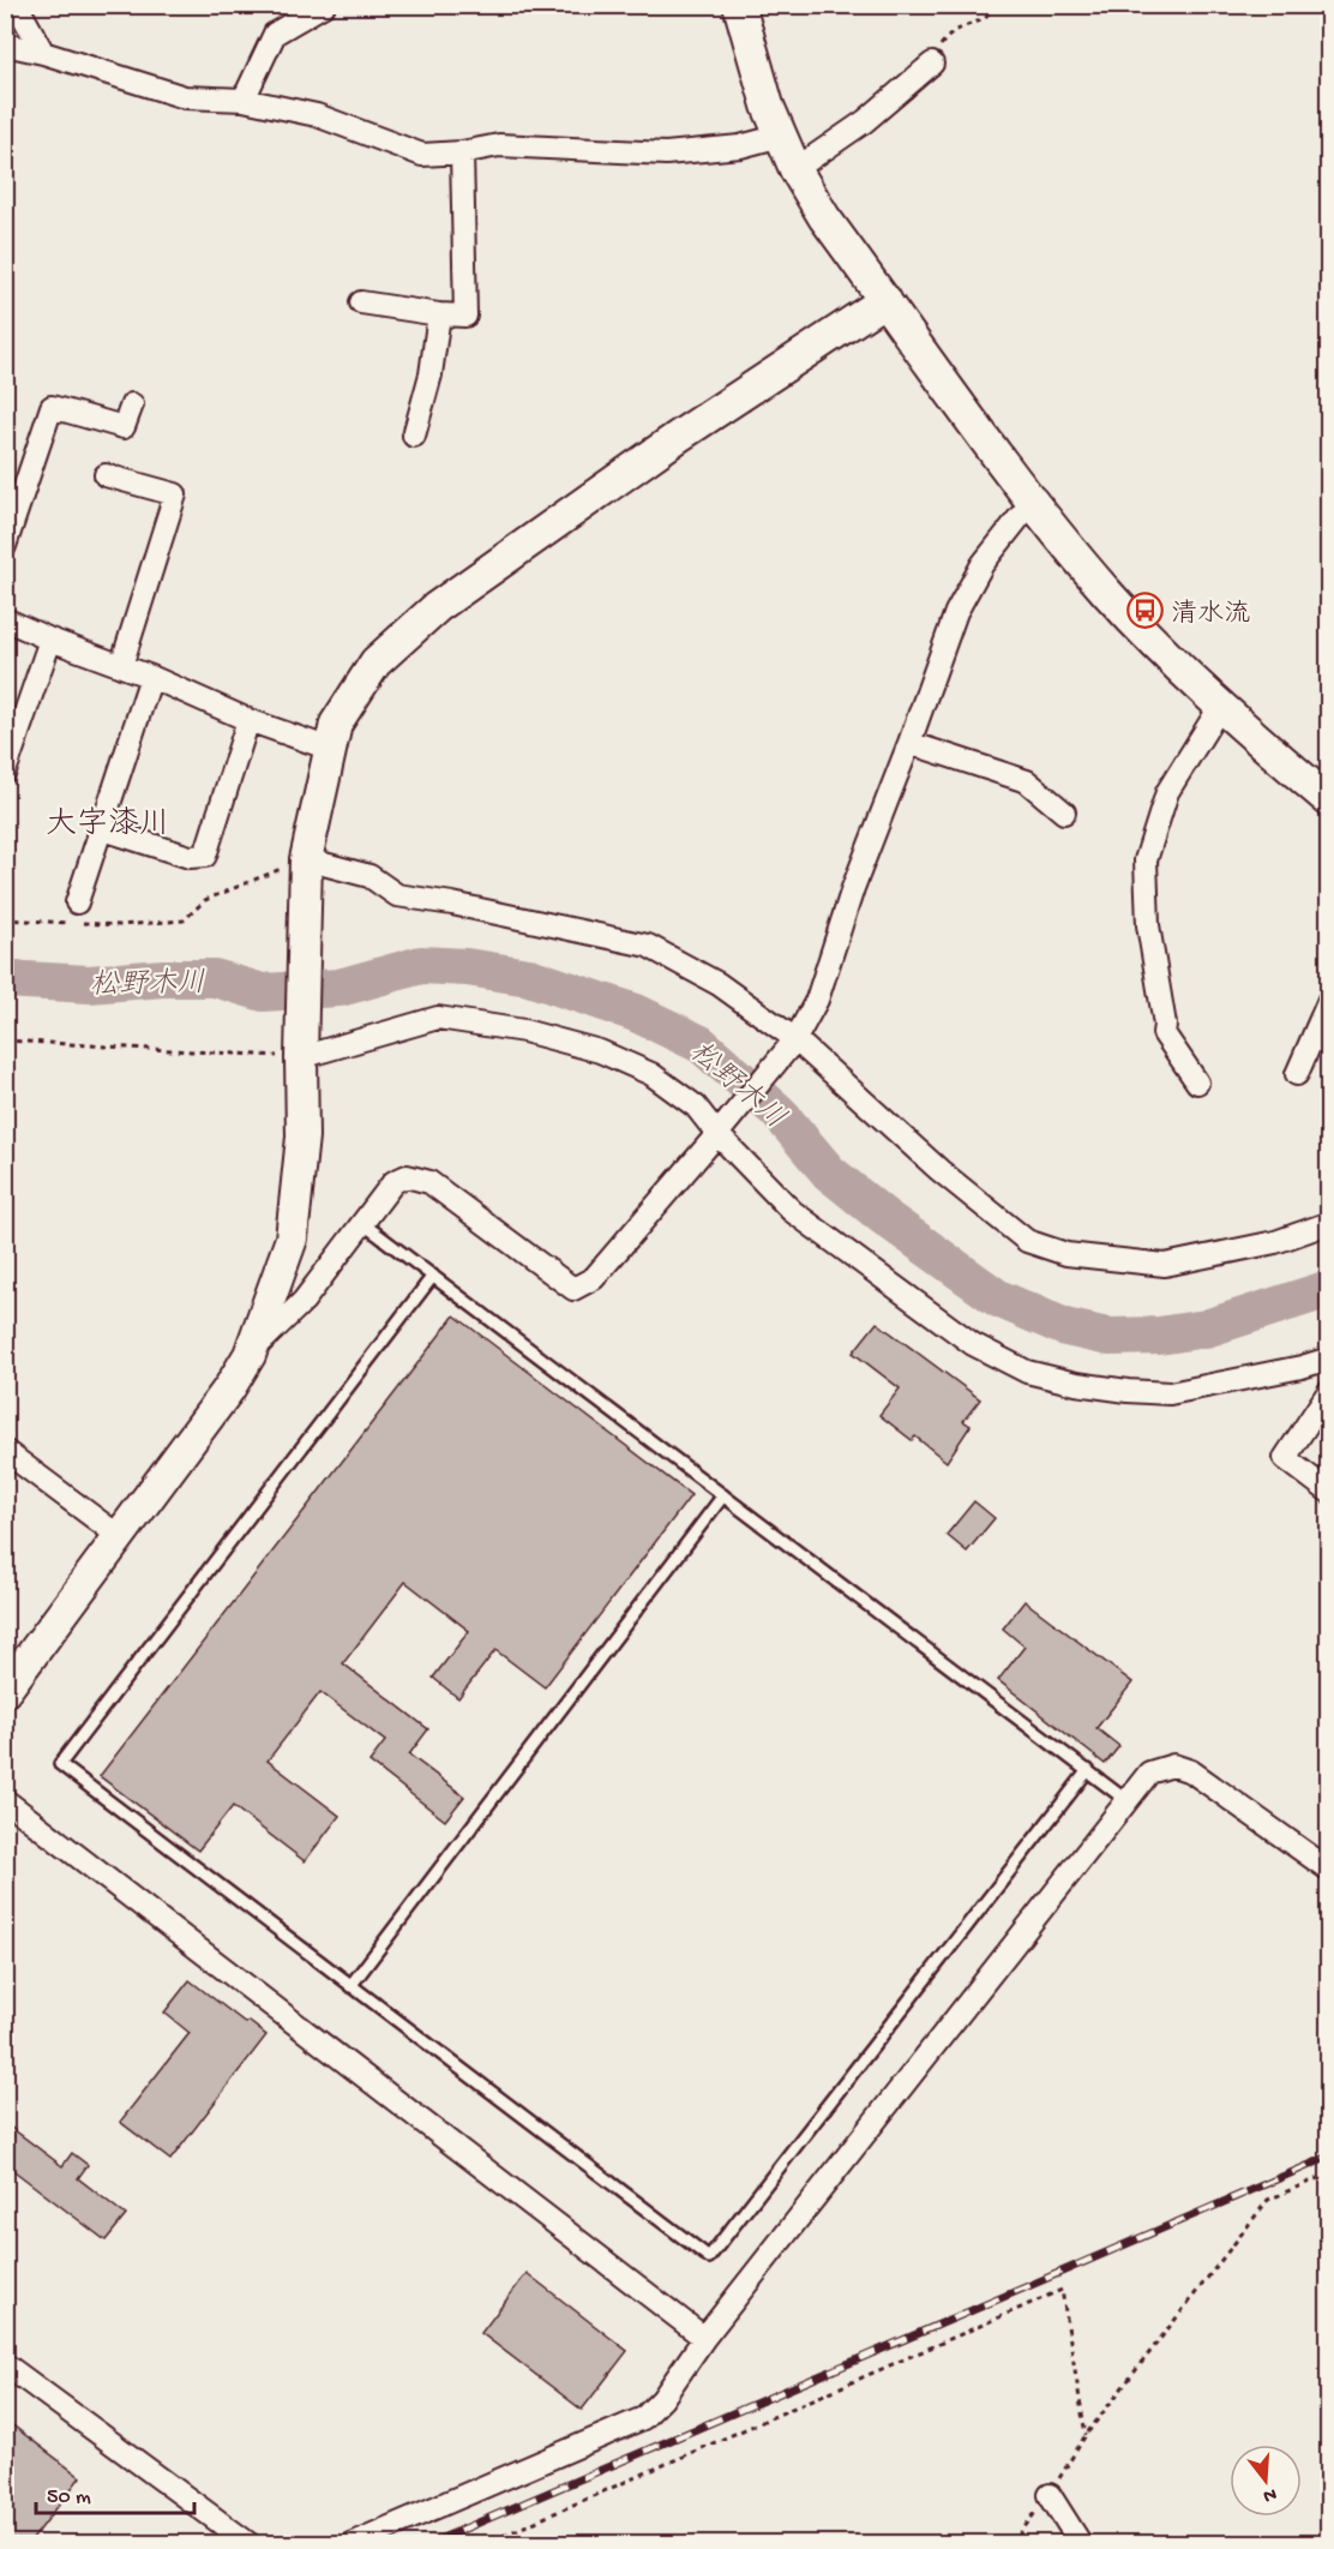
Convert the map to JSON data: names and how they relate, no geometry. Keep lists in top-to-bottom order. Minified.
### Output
{"districts":["大字漆川"],"water":["松野木川"],"places":{"bus stop":["清水流"]},"scale_bar":"50 m","north":"bottom"}
